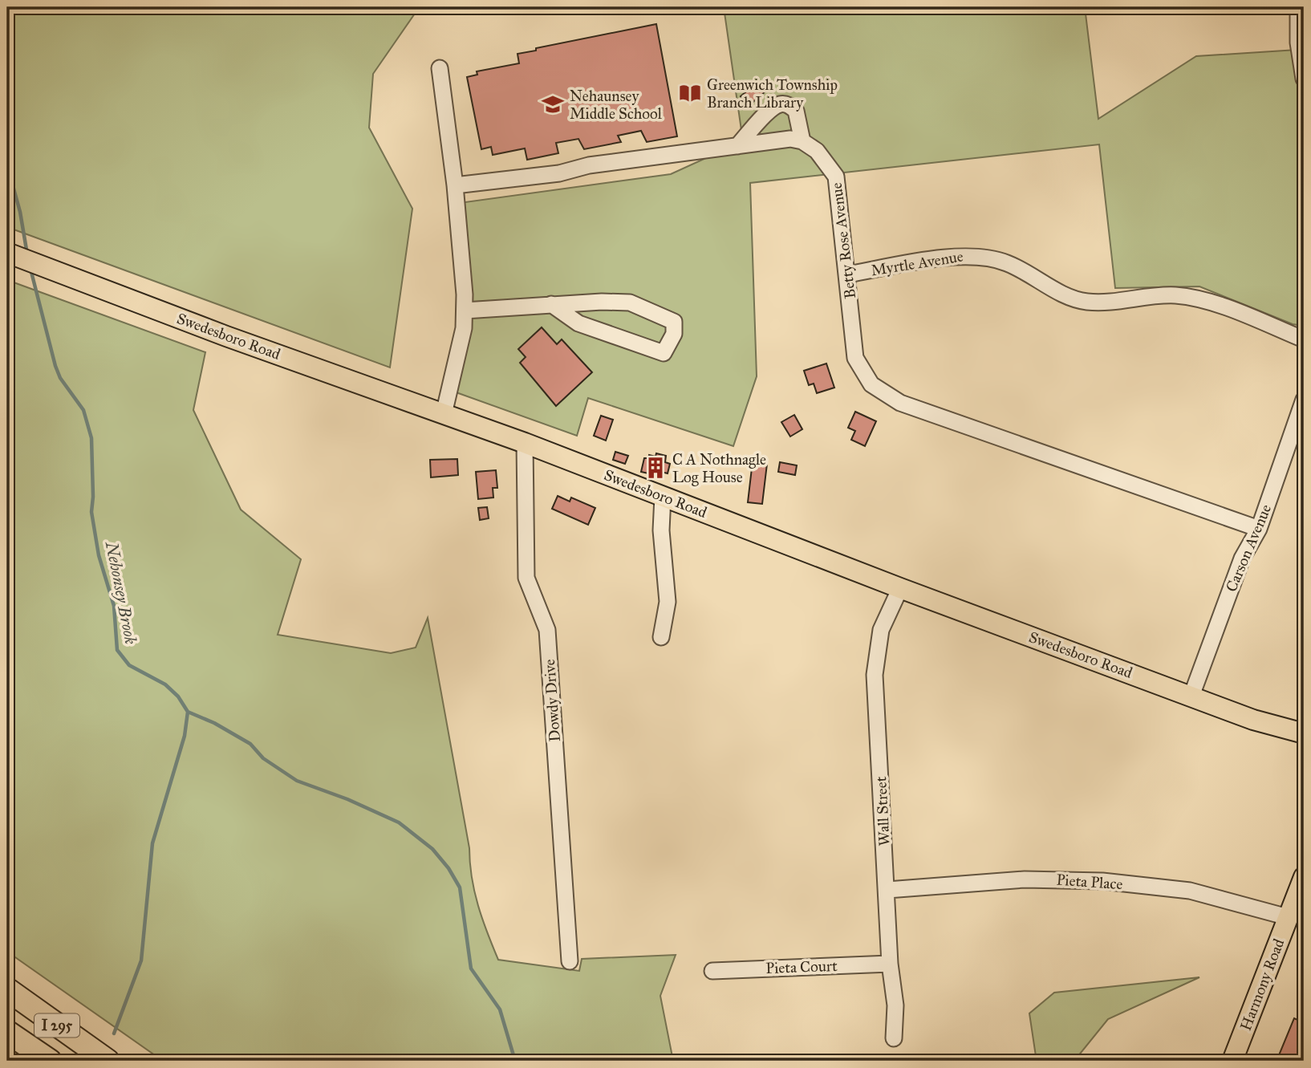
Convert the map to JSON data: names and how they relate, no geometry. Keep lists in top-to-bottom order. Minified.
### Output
{"streets":{"highway":["I 295"],"main road":["Swedesboro Road","Harmony Road"],"street":["Betty Rose Avenue","Myrtle Avenue","Carson Avenue","Dowdy Drive","Wall Street","Pieta Place","Pieta Court"]},"crossings":[["Betty Rose Avenue","Myrtle Avenue"],["Betty Rose Avenue","Carson Avenue"],["Swedesboro Road","Carson Avenue"],["Swedesboro Road","Dowdy Drive"],["Swedesboro Road","Wall Street"],["Wall Street","Pieta Place"],["Wall Street","Pieta Court"],["Pieta Place","Harmony Road"]],"water":["Nehonsey Brook"],"places":{"library":["Greenwich Township Branch Library"],"school or university":["Nehaunsey Middle School"],"building":["C A Nothnagle Log House"]}}
